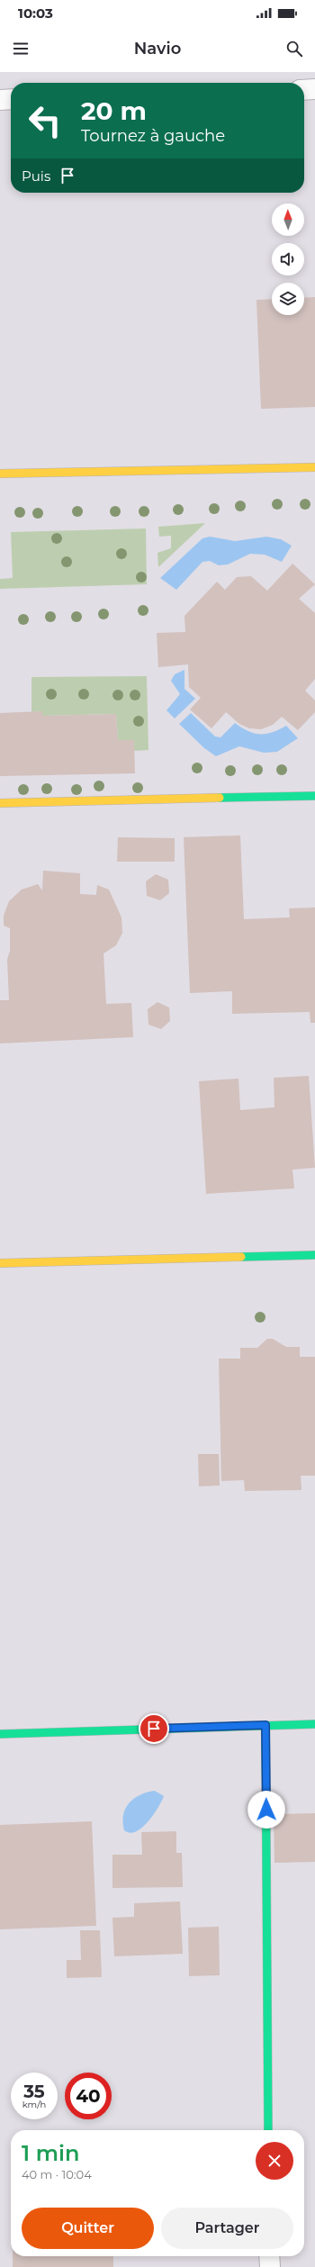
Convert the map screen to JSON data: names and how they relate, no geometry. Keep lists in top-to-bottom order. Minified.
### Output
{"north":"top","page":{"status":"10:03","header":"Navio","turn":["20 m","Tournez à gauche"],"then":"Puis","speed":"35 km/h","limit":"40","heading":["1 min","40 m · 10:04"],"buttons":["Quitter","Partager"]}}
